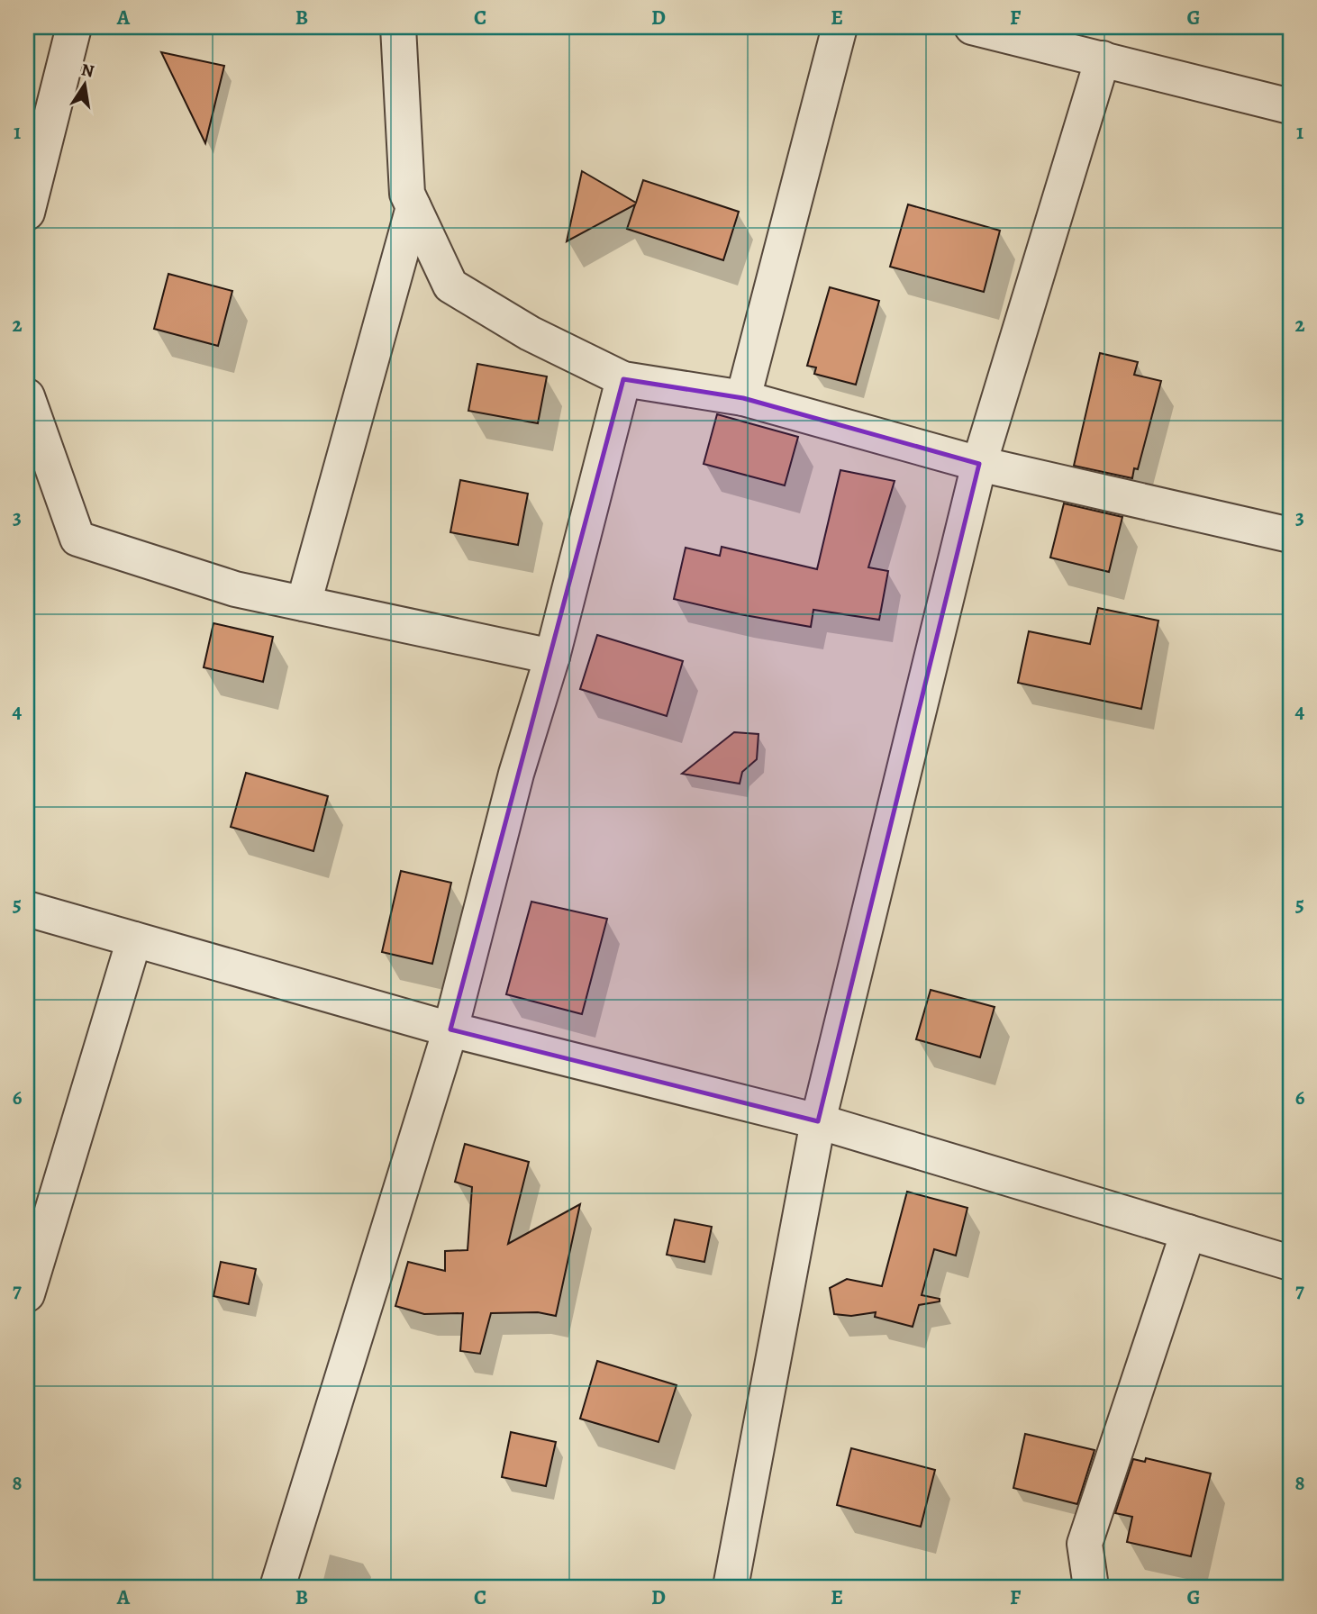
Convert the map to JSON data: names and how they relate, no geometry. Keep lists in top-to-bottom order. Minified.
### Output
{"north":"top","grid":{"columns":["A","B","C","D","E","F","G"],"rows":["1","2","3","4","5","6","7","8"]}}
